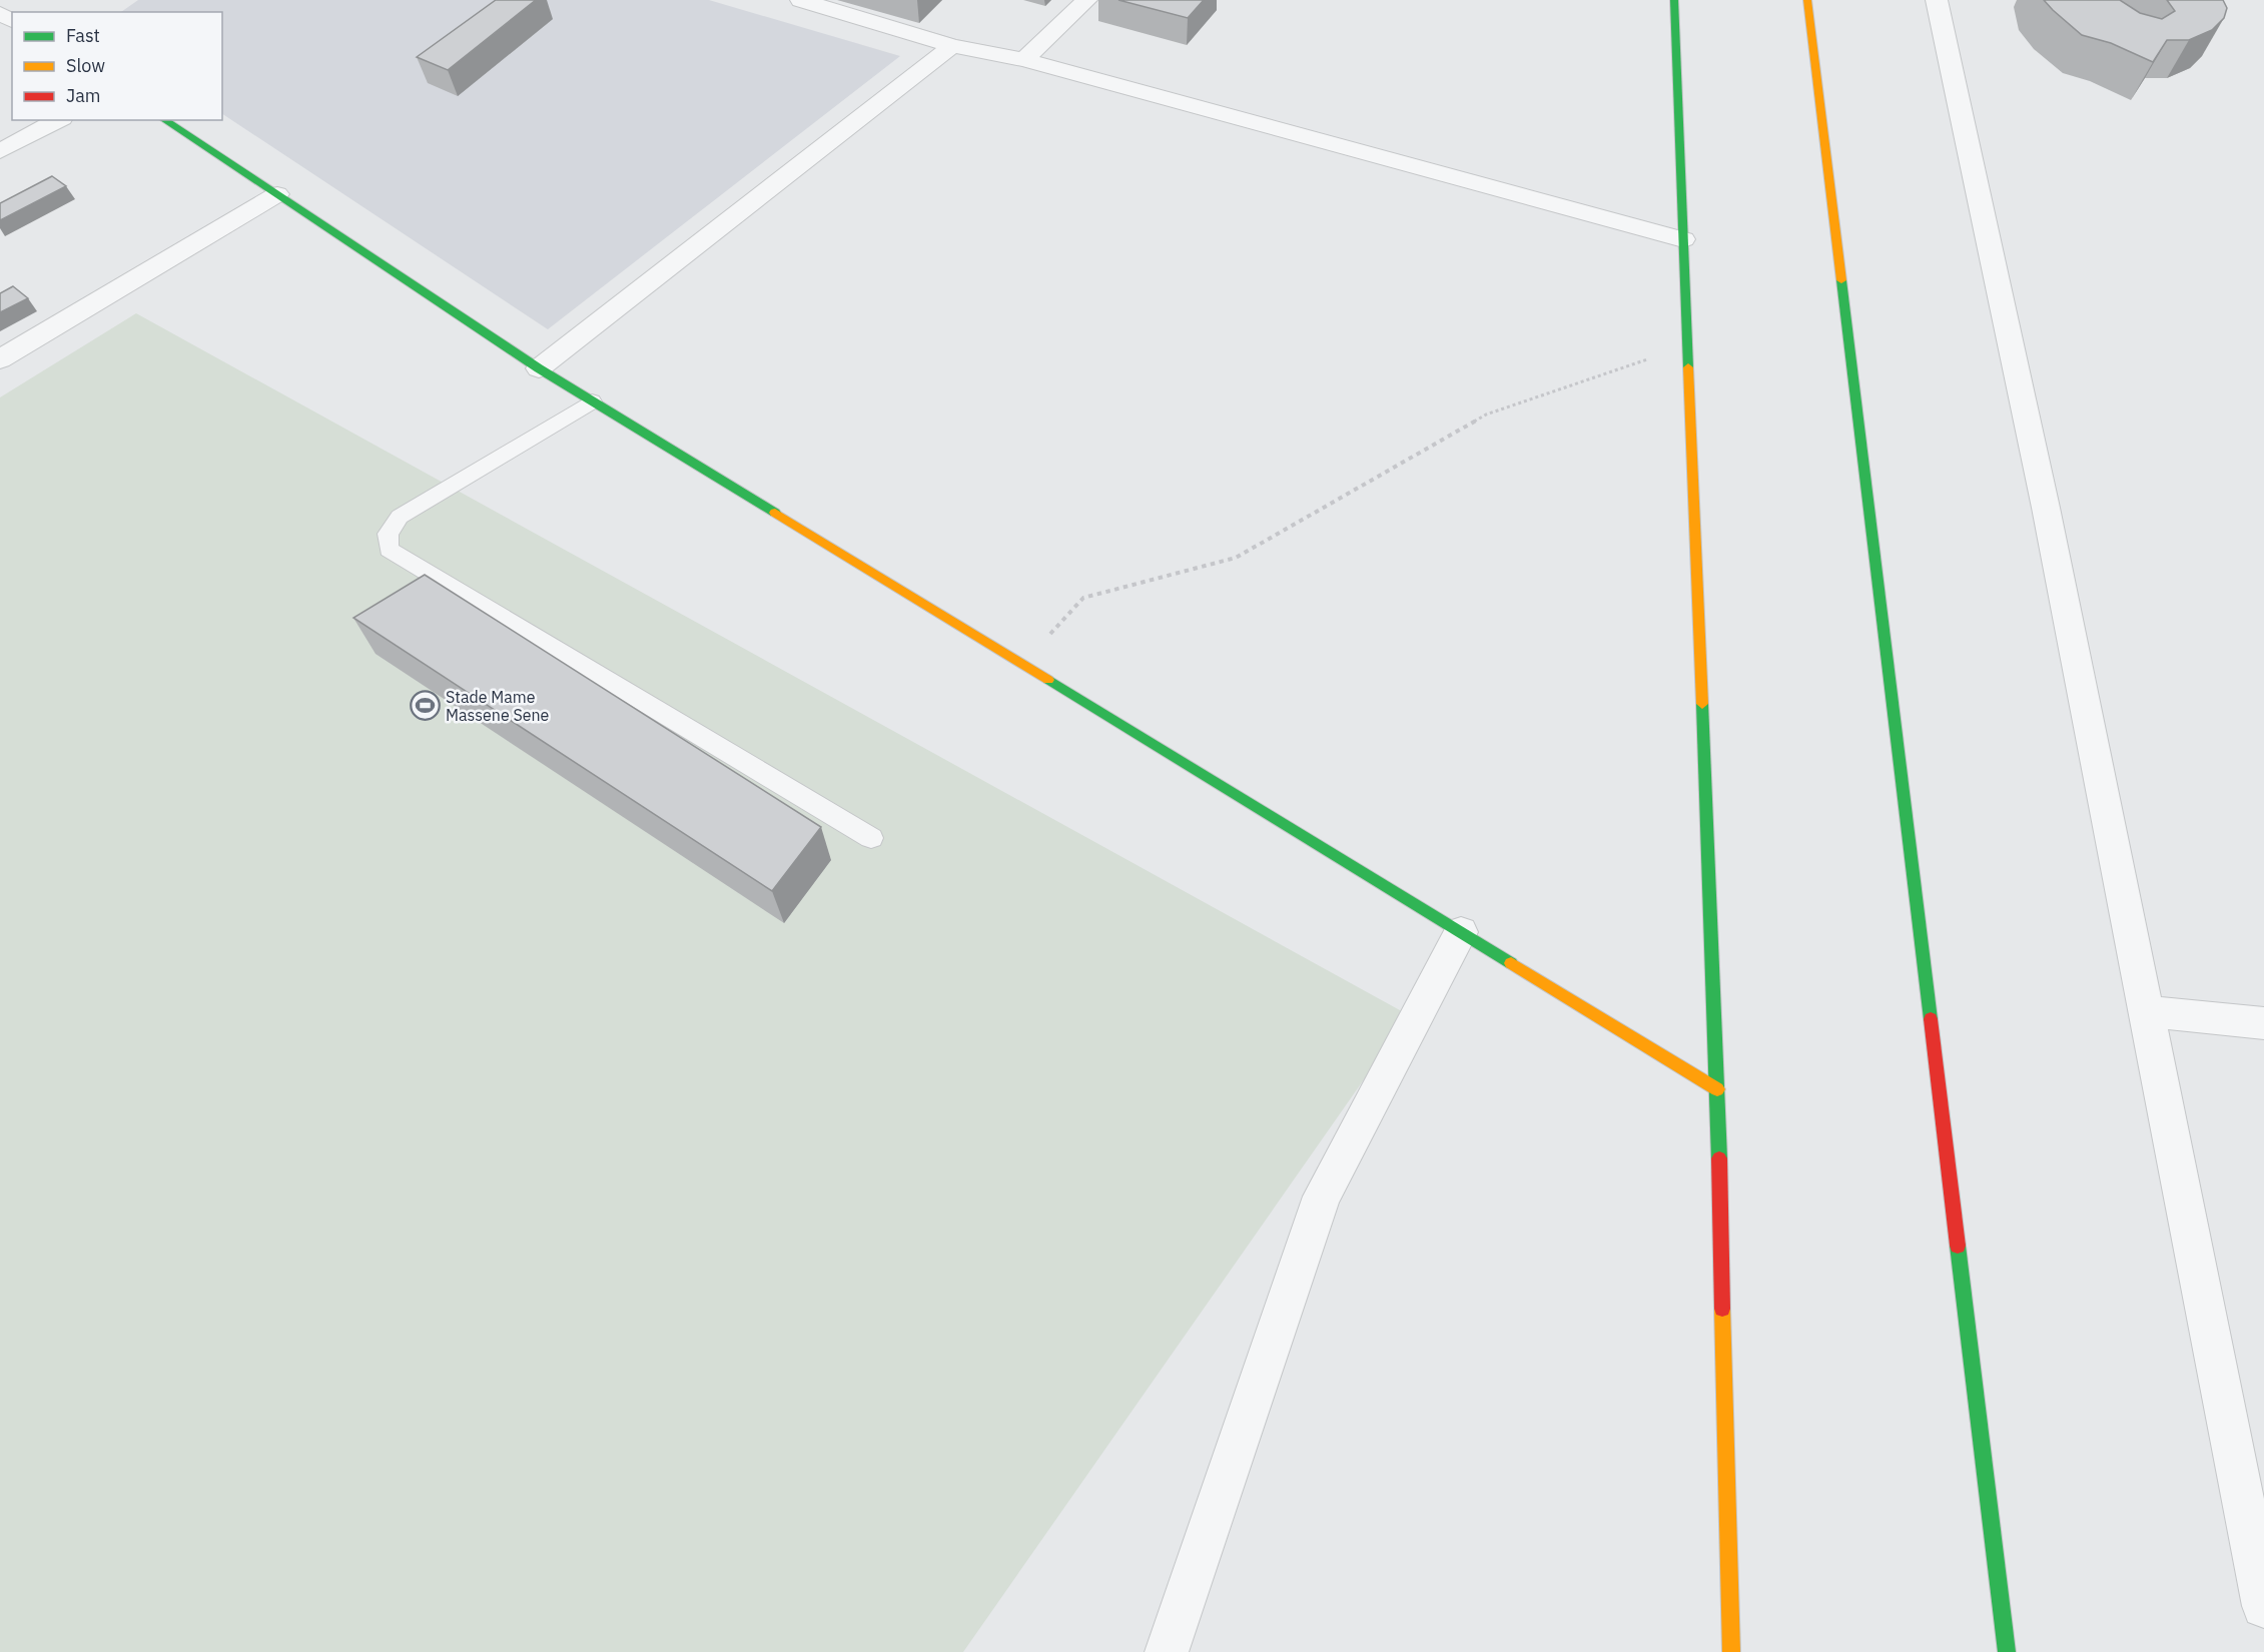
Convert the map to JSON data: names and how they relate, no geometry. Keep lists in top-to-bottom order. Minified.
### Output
{"places":{"sports":["Stade Mame Massene Sene"]},"legend":["Fast","Slow","Jam"]}
